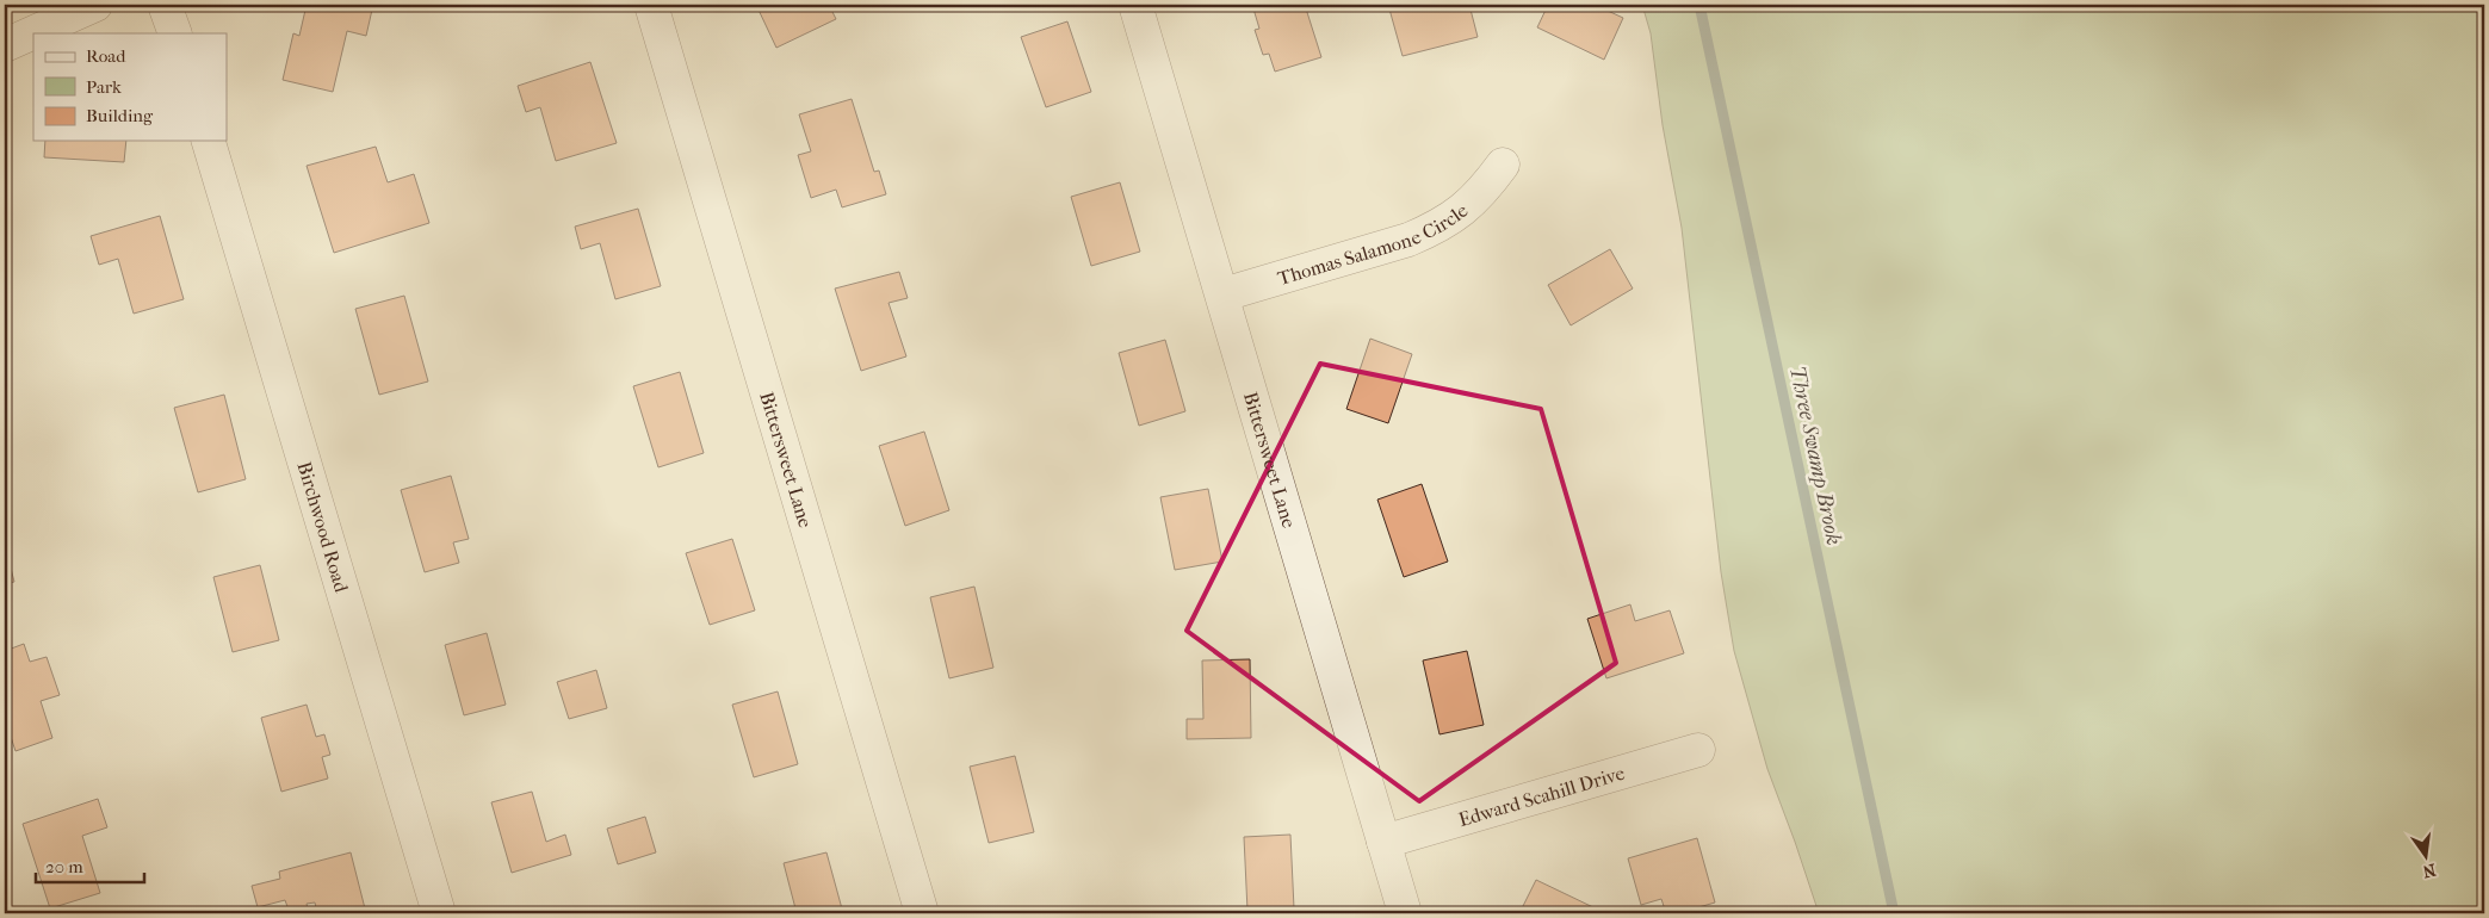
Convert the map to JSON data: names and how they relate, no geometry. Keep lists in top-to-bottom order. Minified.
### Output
{"streets":{"street":["Thomas Salamone Circle","Bittersweet Lane","Birchwood Road","Edward Scahill Drive"]},"crossings":[["Thomas Salamone Circle","Bittersweet Lane"],["Bittersweet Lane","Edward Scahill Drive"]],"water":["Three Swamp Brook"],"legend":["Road","Park","Building"],"scale_bar":"20 m","north":"bottom"}
